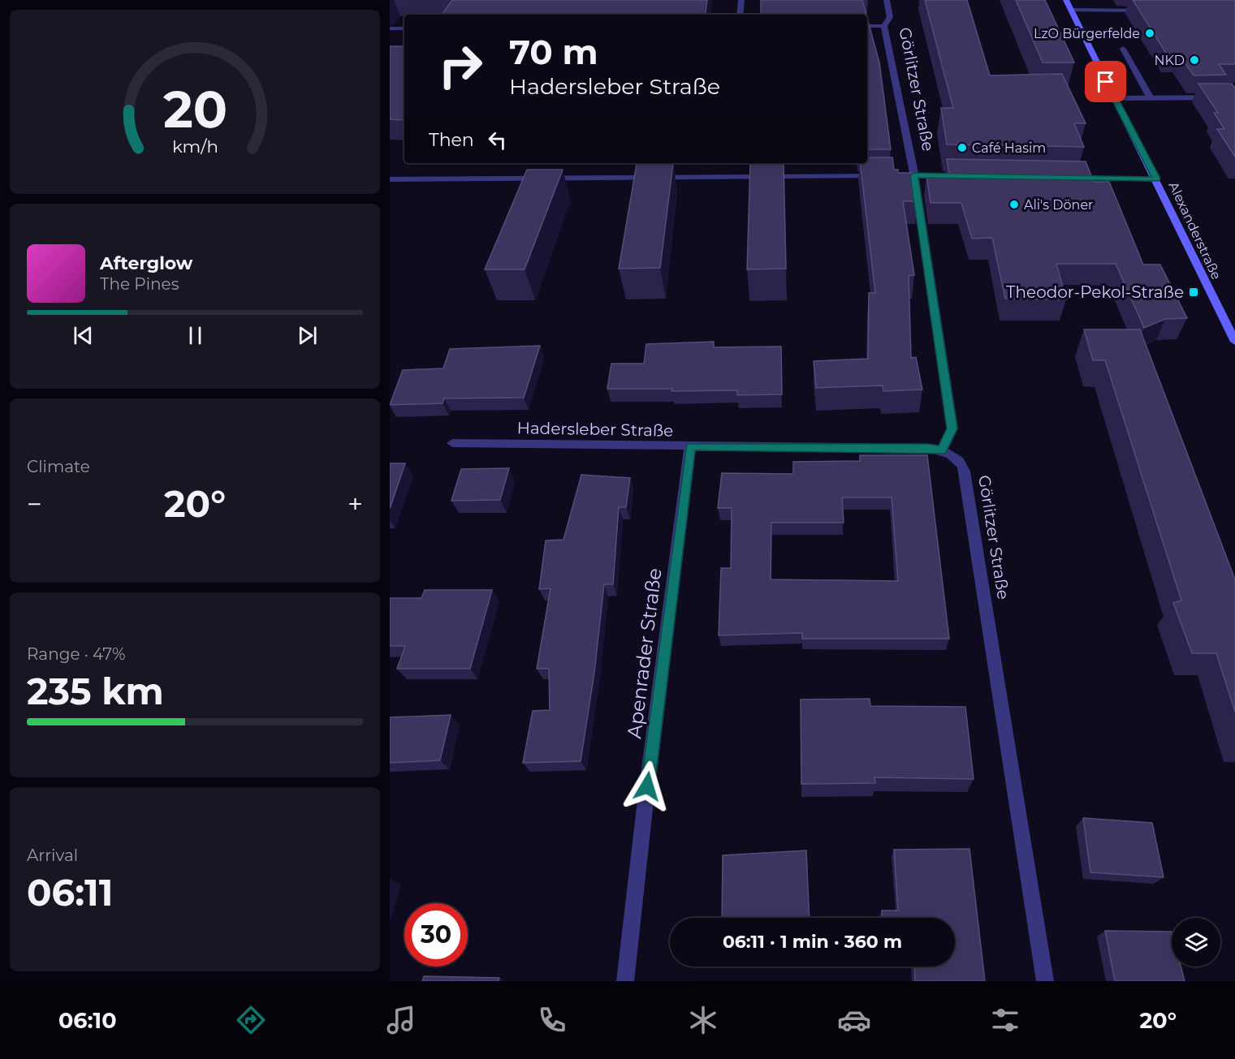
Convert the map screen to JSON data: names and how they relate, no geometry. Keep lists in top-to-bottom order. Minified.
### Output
{"streets":{"main road":["Alexanderstraße"],"street":["Görlitzer Straße","Hadersleber Straße","Apenrader Straße"]},"crossings":[["Görlitzer Straße","Hadersleber Straße"],["Hadersleber Straße","Apenrader Straße"]],"places":{"other":["LzO Bürgerfelde","NKD","Café Hasim","Ali's Döner"],"transit":["Theodor-Pekol-Straße"]},"page":{"turn":["70 m","Hadersleber Straße"],"then":"Then","song":["Afterglow","The Pines"],"tile":["Climate",["Range · 47%","235 km"],["Arrival","06:11"]],"heat":["−","20°","+"],"limit":"30","trip":"06:11 · 1 min · 360 m","tabs":["06:10","20°"],"gauge":["20","km/h"]}}
